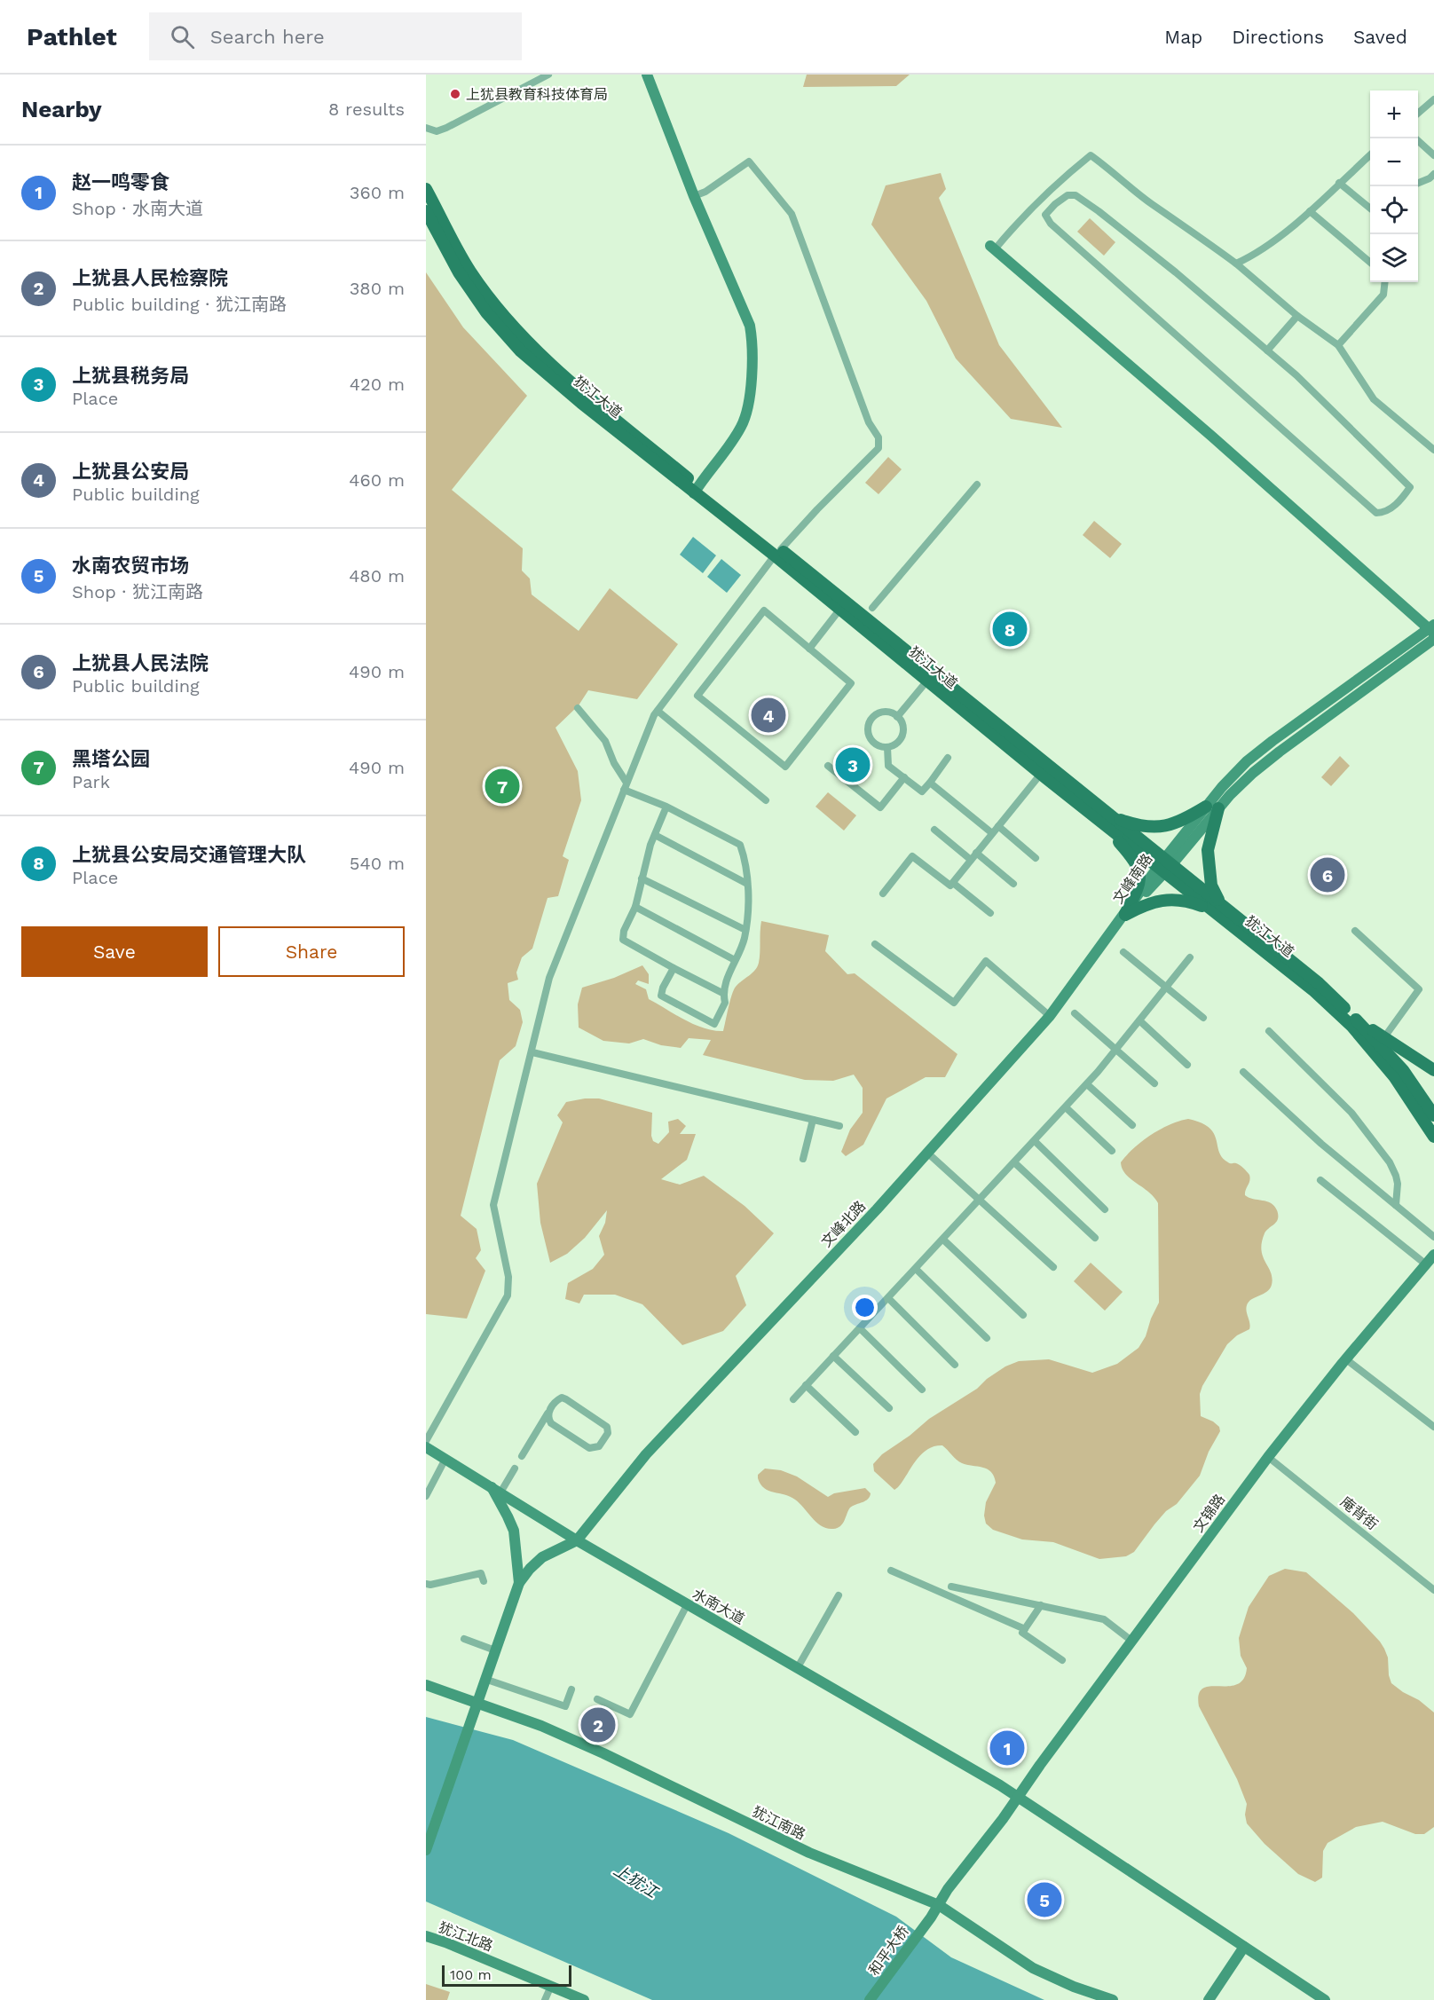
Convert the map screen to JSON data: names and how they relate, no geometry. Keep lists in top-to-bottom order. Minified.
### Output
{"streets":{"main road":["犹江大道"],"street":["文峰南路","文峰北路","文锦路","庵背街","水南大道","犹江南路","犹江北路","和平大桥"]},"crossings":[["犹江大道","文峰南路"],["文峰南路","文峰北路"],["文峰北路","水南大道"],["文锦路","庵背街"],["文锦路","水南大道"],["文锦路","犹江南路"],["文锦路","和平大桥"],["犹江南路","和平大桥"]],"water":["上犹江"],"places":["上犹县教育科技体育局"],"scale_bar":"100 m","page":{"header":"Pathlet","search":"Search here","nav":["Map","Directions","Saved"],"heading":["Nearby","8 results"],"map_buttons":["+","−"],"list":[{"mark":"1","name":"赵一鸣零食","note":"Shop · 水南大道","value":"360 m"},{"mark":"2","name":"上犹县人民检察院","note":"Public building · 犹江南路","value":"380 m"},{"mark":"3","name":"上犹县税务局","note":"Place","value":"420 m"},{"mark":"4","name":"上犹县公安局","note":"Public building","value":"460 m"},{"mark":"5","name":"水南农贸市场","note":"Shop · 犹江南路","value":"480 m"},{"mark":"6","name":"上犹县人民法院","note":"Public building","value":"490 m"},{"mark":"7","name":"黑塔公园","note":"Park","value":"490 m"},{"mark":"8","name":"上犹县公安局交通管理大队","note":"Place","value":"540 m"}],"pins":["8","4","3","7","6","2","1","5"],"buttons":["Save","Share"],"scale":"100 m"}}
